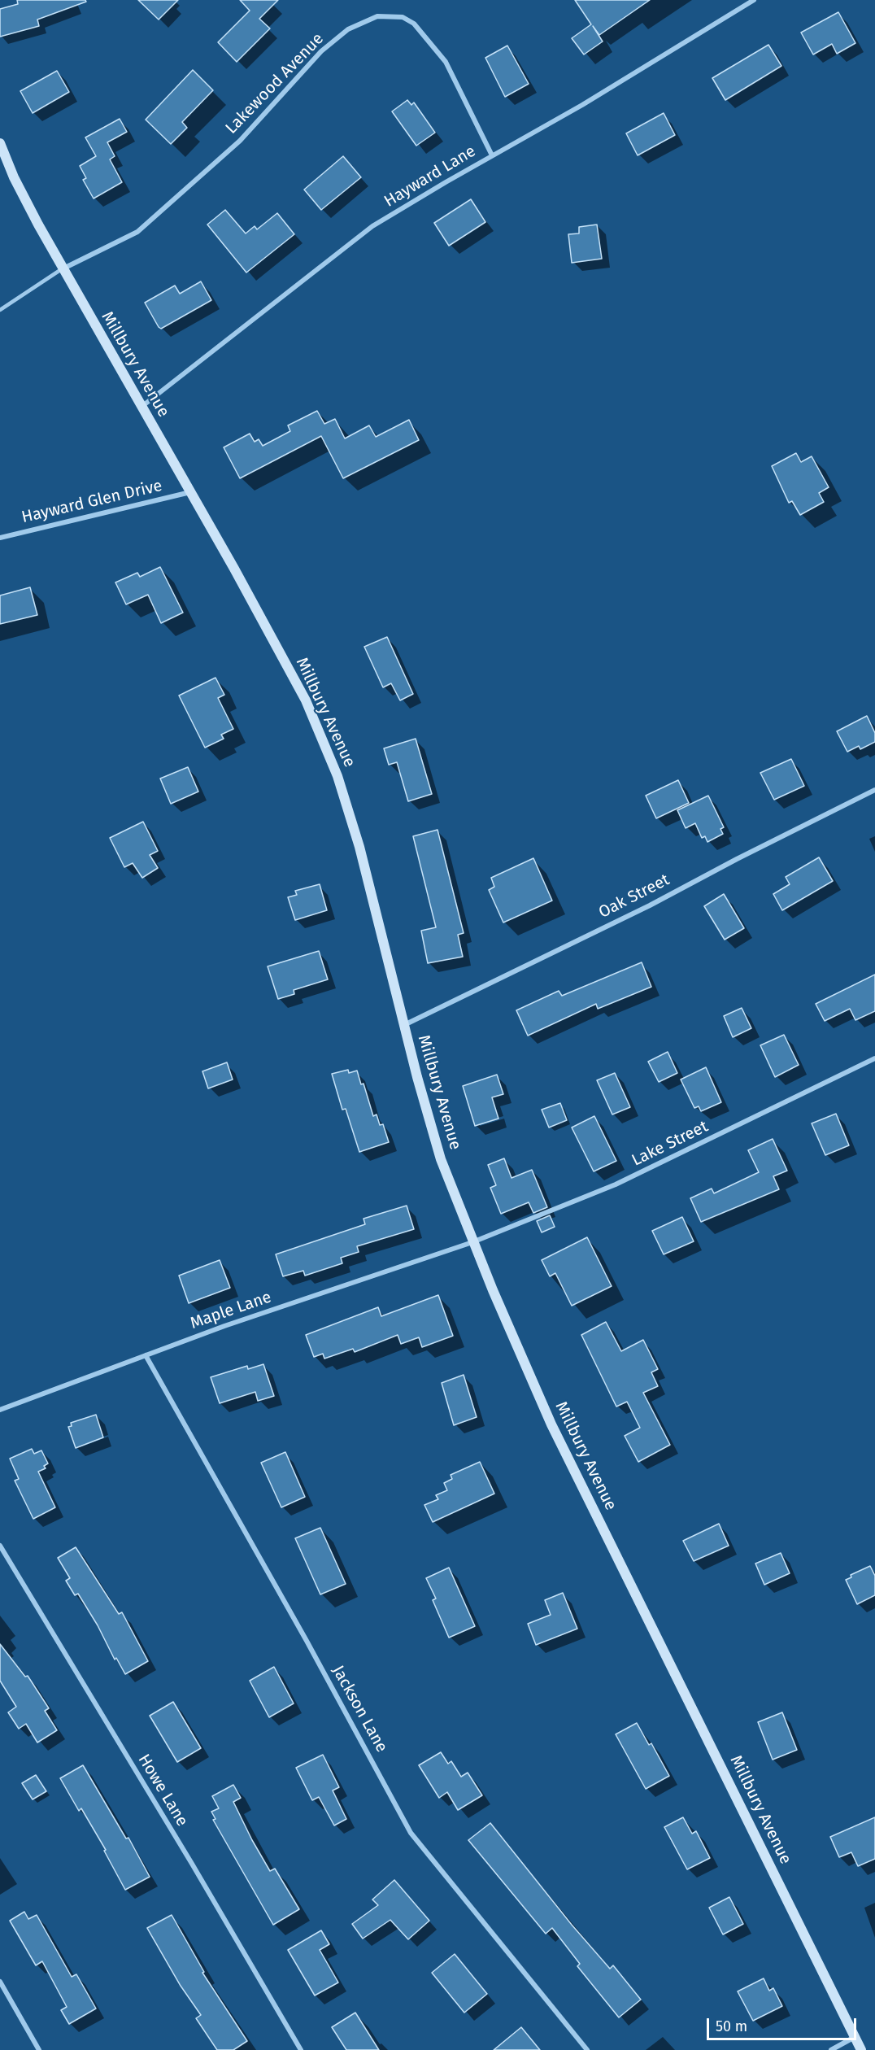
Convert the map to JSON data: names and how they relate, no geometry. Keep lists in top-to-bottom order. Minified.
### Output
{"streets":{"main road":["Millbury Avenue"],"street":["Lakewood Avenue","Hayward Lane","Hayward Glen Drive","Oak Street","Lake Street","Maple Lane","Jackson Lane","Howe Lane"]},"crossings":[["Lakewood Avenue","Hayward Lane"],["Lakewood Avenue","Millbury Avenue"],["Hayward Lane","Millbury Avenue"],["Millbury Avenue","Hayward Glen Drive"],["Millbury Avenue","Oak Street"],["Millbury Avenue","Lake Street"],["Millbury Avenue","Maple Lane"],["Lake Street","Maple Lane"],["Maple Lane","Jackson Lane"]],"scale_bar":"50 m"}
